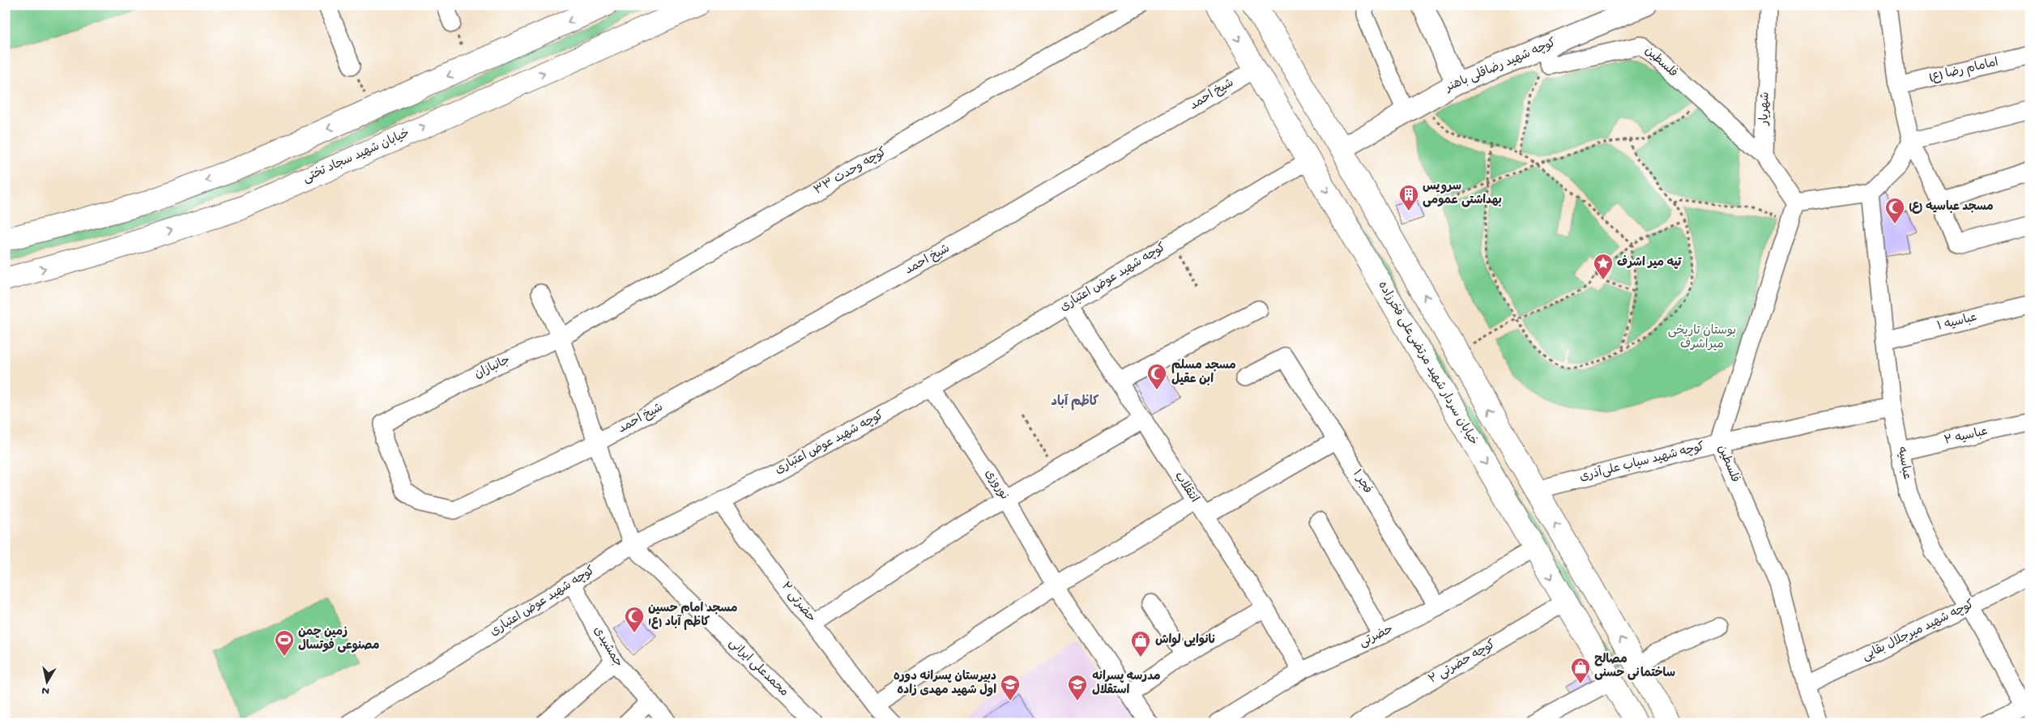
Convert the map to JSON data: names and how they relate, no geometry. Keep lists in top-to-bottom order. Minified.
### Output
{"streets":{"main road":["خیابان شهید سجاد تختی","خیابان سردار شهید مرتضی‌علی فخرزاده"],"street":["فلسطین","کوچه شهید رضاقلی باهنر","امامام رضا (ع)","شیخ احمد","شهریار","کوچه وحدت ۳۳","کوچه شهید عوض اعتباری","عباسیه ۱","جانبازان","عباسیه ۲","کوچه شهید سیاب علی‌آذری","عباسیه","فجر ۱","نوروزی","انتقلاب","حضرتی ۲","کوچه شهید میرجلال بقایی","حضرتی","جمشیدی","کوچه حضرتی ۲","محمدعلی ایرانی"]},"crossings":[["فلسطین","کوچه شهید رضاقلی باهنر"],["فلسطین","شهریار"],["فلسطین","کوچه شهید سیاب علی‌آذری"],["فلسطین","کوچه شهید میرجلال بقایی"],["شیخ احمد","خیابان سردار شهید مرتضی‌علی فخرزاده"],["شیخ احمد","جانبازان"],["کوچه وحدت ۳۳","جانبازان"],["کوچه شهید عوض اعتباری","خیابان سردار شهید مرتضی‌علی فخرزاده"],["کوچه شهید عوض اعتباری","نوروزی"],["کوچه شهید عوض اعتباری","انتقلاب"],["کوچه شهید عوض اعتباری","حضرتی ۲"],["کوچه شهید عوض اعتباری","جمشیدی"],["کوچه شهید عوض اعتباری","محمدعلی ایرانی"],["عباسیه ۱","عباسیه"],["خیابان سردار شهید مرتضی‌علی فخرزاده","حضرتی"],["خیابان سردار شهید مرتضی‌علی فخرزاده","کوچه حضرتی ۲"],["عباسیه ۲","عباسیه"],["کوچه شهید سیاب علی‌آذری","عباسیه"],["عباسیه","کوچه شهید میرجلال بقایی"],["فجر ۱","حضرتی"],["انتقلاب","حضرتی"]],"districts":["کاظم آباد"],"parks":["بوستان تاریخی میراشرف"],"places":{"building":["سرویس بهداشتی عمومی"],"mosque":["مسجد عباسیه (ع)","مسجد مسلم ابن عقیل","مسجد امام حسین (ع) کاظم آباد"],"place":["تپه میر اشرف"],"sports":["زمین چمن مصنوعی فوتسال"],"shop":["نانوایی لواش","مصالح ساختمانی حسنی"],"school or university":["دبیرستان پسرانه دوره اول شهید مهدی زاده","مدرسه پسرانه استقلال"]},"north":"bottom"}
